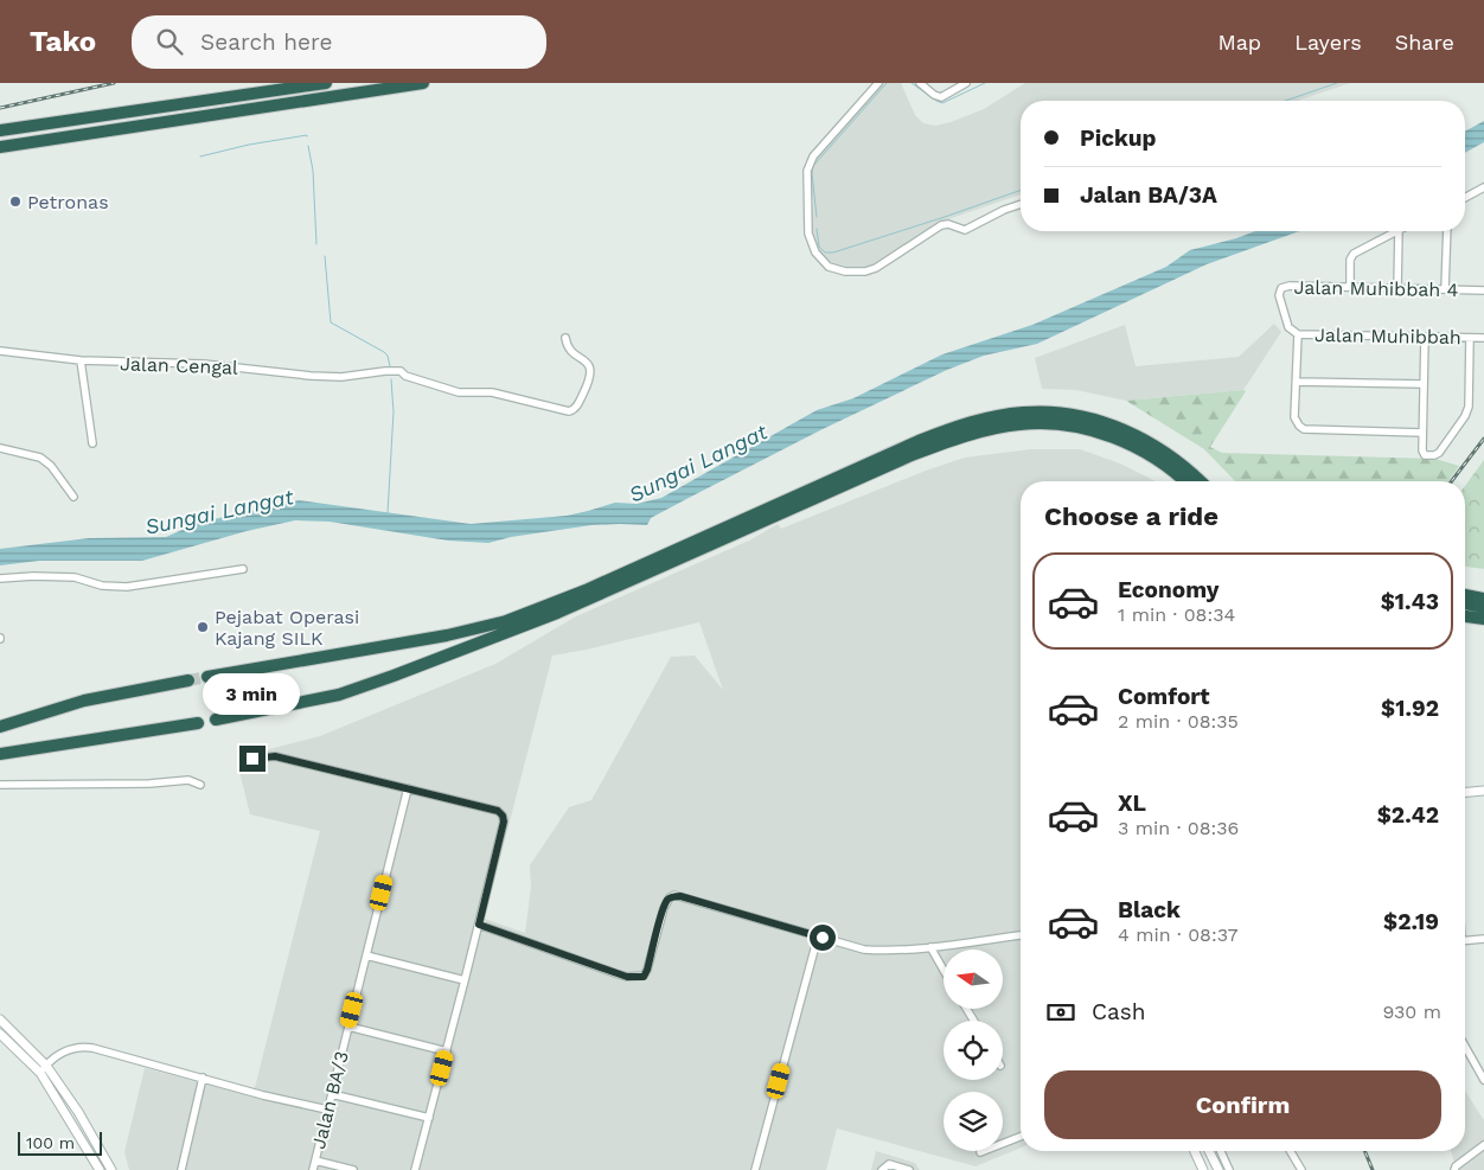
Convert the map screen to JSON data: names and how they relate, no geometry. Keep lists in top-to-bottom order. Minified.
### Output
{"streets":{"street":["Jalan Muhibbah 4","Jalan Muhibbah","Jalan Cengal","Jalan BA/3"]},"crossings":[["Jalan Muhibbah 4","Jalan Muhibbah"]],"water":["Sungai Langat"],"places":["Petronas","Pejabat Operasi Kajang SILK"],"scale_bar":"100 m","north":"left","page":{"header":"Tako","search":"Search here","nav":["Map","Layers","Share"],"banner":["Pickup","Jalan BA/3A"],"heading":"Choose a ride","list":[{"name":"Economy","note":"1 min · 08:34","value":"$1.43"},{"name":"Comfort","note":"2 min · 08:35","value":"$1.92"},{"name":"XL","note":"3 min · 08:36","value":"$2.42"},{"name":"Black","note":"4 min · 08:37","value":"$2.19"}],"bubble":"3 min","pay":["Cash","930 m"],"buttons":"Confirm","scale":"100 m"}}
